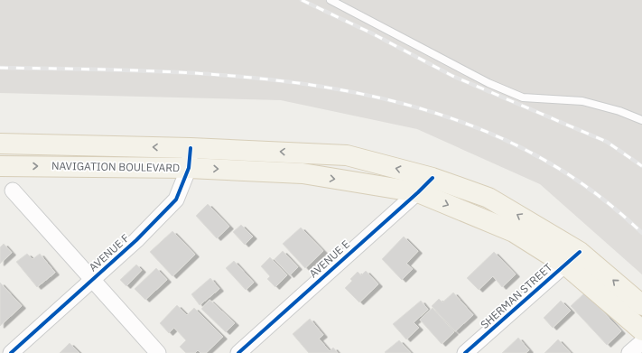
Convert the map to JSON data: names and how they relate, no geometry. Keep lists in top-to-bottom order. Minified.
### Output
{"streets":{"main road":["NAVIGATION BOULEVARD"],"street":["AVENUE F","AVENUE E","SHERMAN STREET"]},"crossings":[["NAVIGATION BOULEVARD","AVENUE F"],["NAVIGATION BOULEVARD","AVENUE E"],["NAVIGATION BOULEVARD","SHERMAN STREET"]]}
